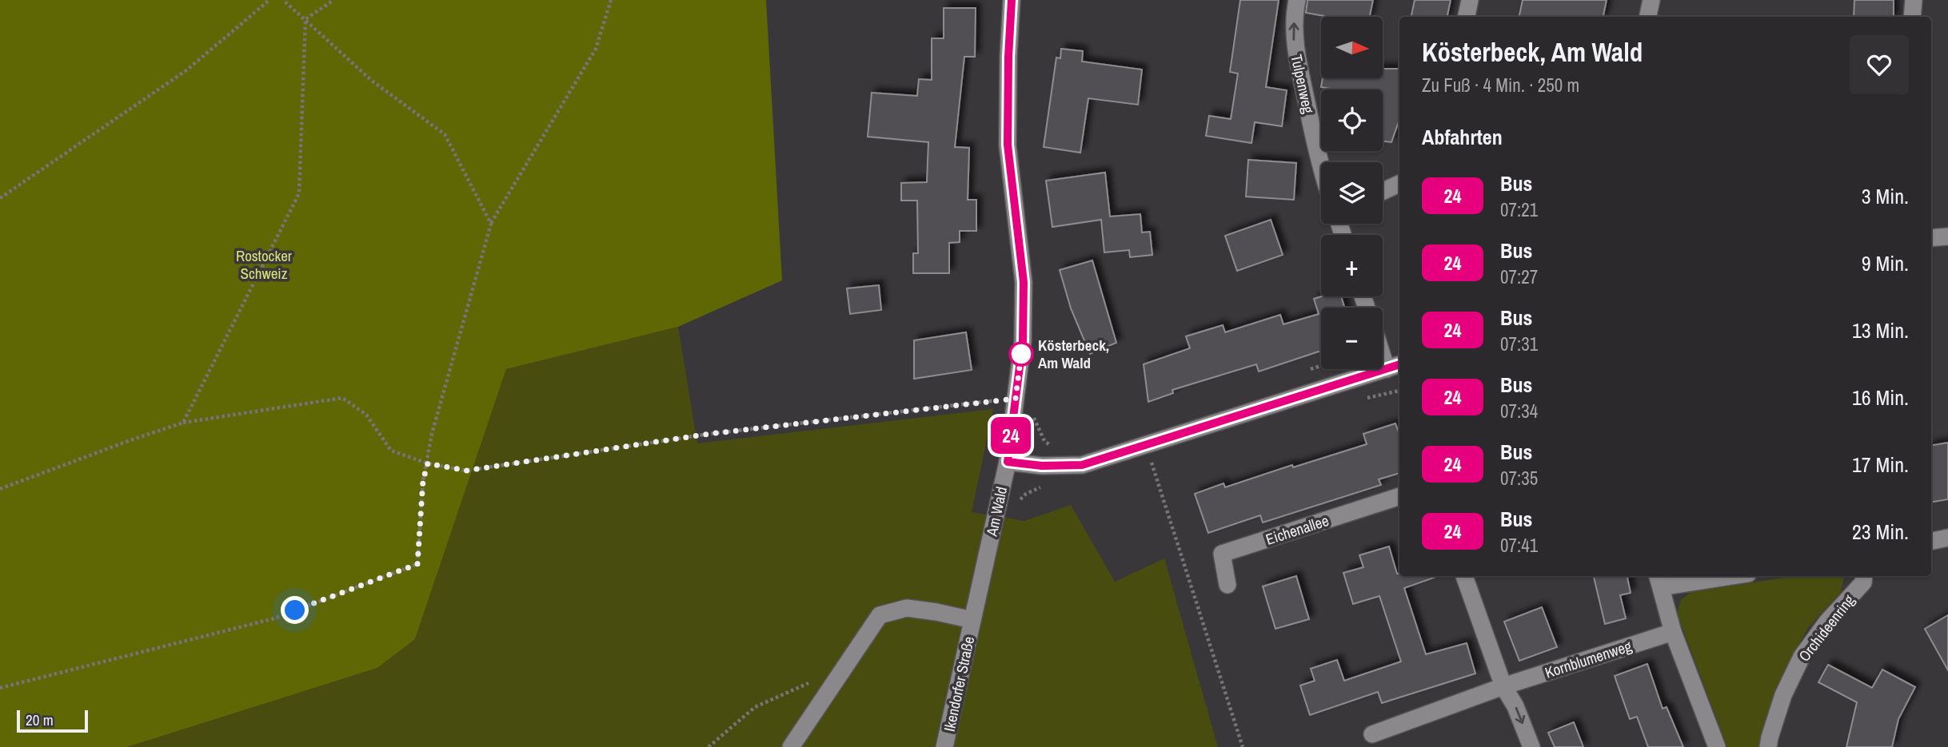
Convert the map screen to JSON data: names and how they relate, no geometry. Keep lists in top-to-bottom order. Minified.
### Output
{"streets":{"street":["Tulpenweg","Am Wald","Eichenallee","Orchideenring","Kornblumenweg","Ikendorfer Straße"]},"crossings":[["Am Wald","Ikendorfer Straße"]],"one_way":["Tulpenweg"],"parks":["Rostocker Schweiz"],"places":["Kösterbeck, Am Wald"],"lines":["bus line 24"],"scale_bar":"20 m","north":"right","page":{"on_map":"24","map_buttons":["+","−"],"heading":[["Kösterbeck, Am Wald","Zu Fuß · 4 Min. · 250 m"],"Abfahrten"],"list":[{"mark":"24","name":"Bus","note":"07:21","value":"3 Min."},{"mark":"24","name":"Bus","note":"07:27","value":"9 Min."},{"mark":"24","name":"Bus","note":"07:31","value":"13 Min."},{"mark":"24","name":"Bus","note":"07:34","value":"16 Min."},{"mark":"24","name":"Bus","note":"07:35","value":"17 Min."},{"mark":"24","name":"Bus","note":"07:41","value":"23 Min."}],"scale":"20 m"}}
